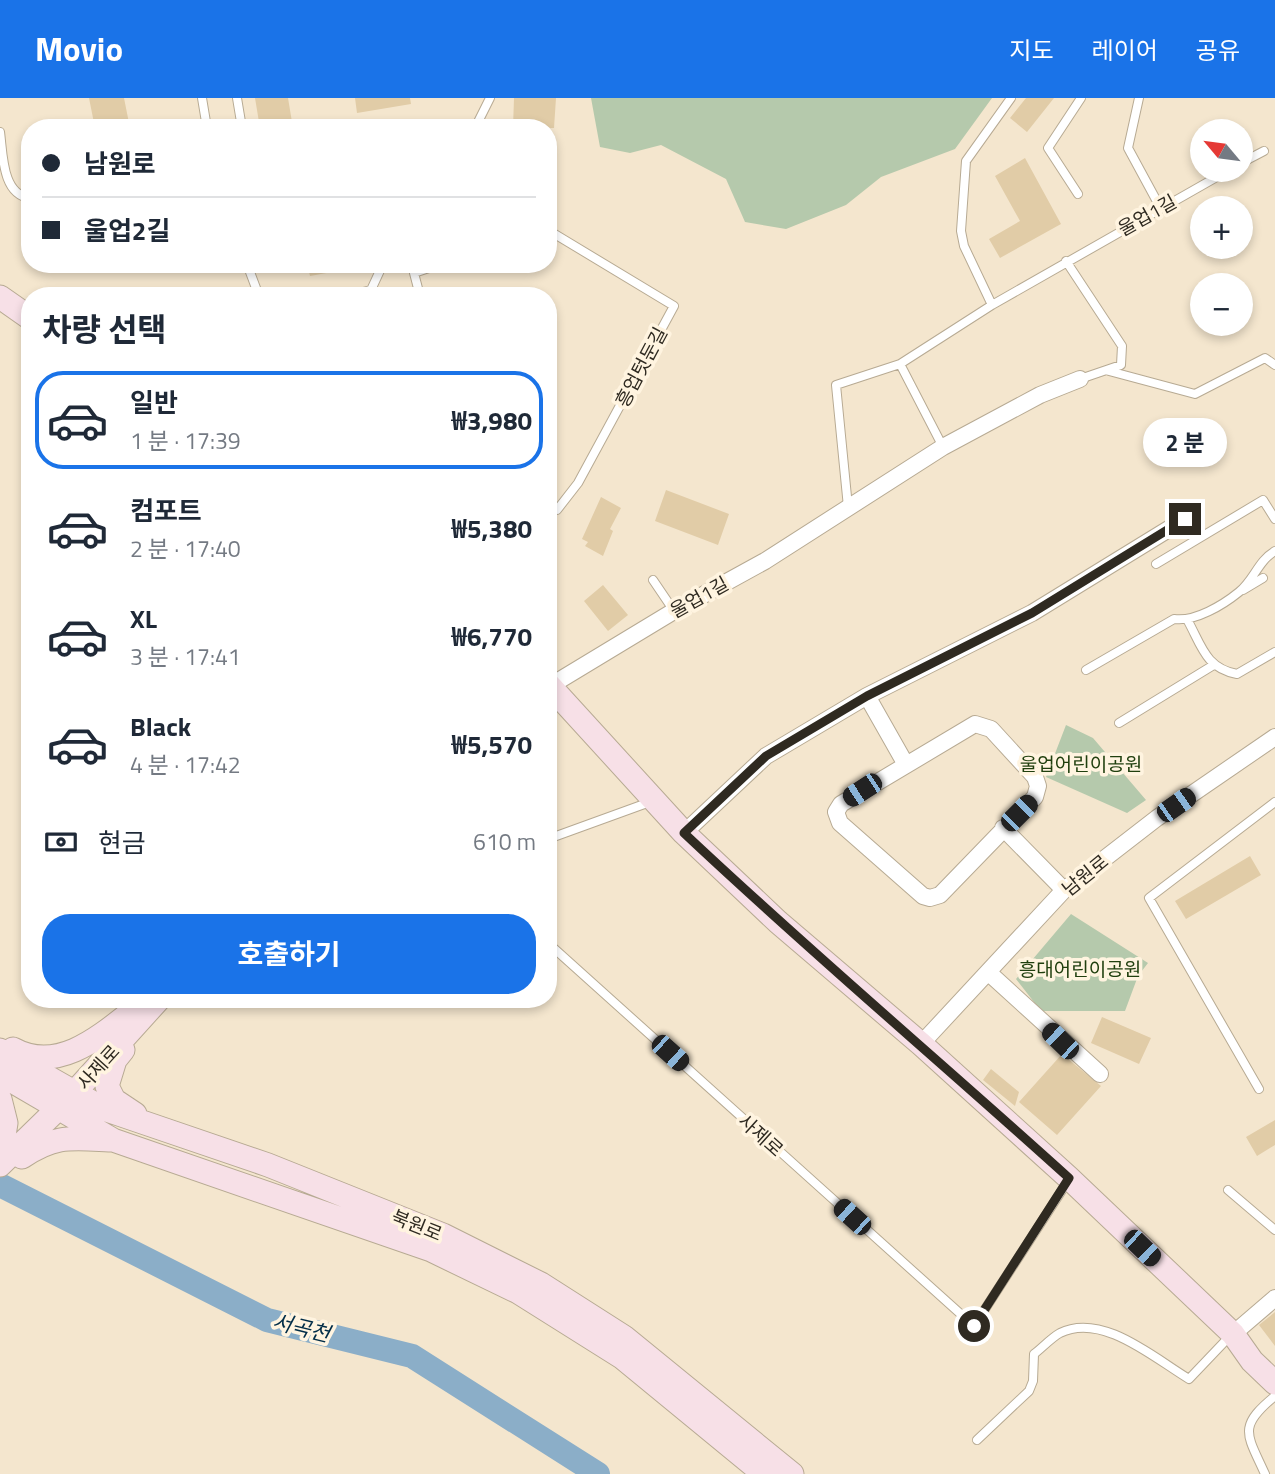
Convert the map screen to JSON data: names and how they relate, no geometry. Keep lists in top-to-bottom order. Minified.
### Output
{"streets":{"street":["울업1길","남원로","사제로","북원로"],"lane":["흥업텃둔길"]},"crossings":[["사제로","북원로"]],"water":["서곡천"],"parks":["울업어린이공원","흥대어린이공원"],"north":"top left","page":{"header":"Movio","nav":["지도","레이어","공유"],"map_buttons":["+","−"],"banner":["남원로","울업2길"],"heading":"차량 선택","list":[{"name":"일반","note":"1 분 · 17:39","value":"₩3,980"},{"name":"컴포트","note":"2 분 · 17:40","value":"₩5,380"},{"name":"XL","note":"3 분 · 17:41","value":"₩6,770"},{"name":"Black","note":"4 분 · 17:42","value":"₩5,570"}],"bubble":"2 분","pay":["현금","610 m"],"buttons":"호출하기"}}
